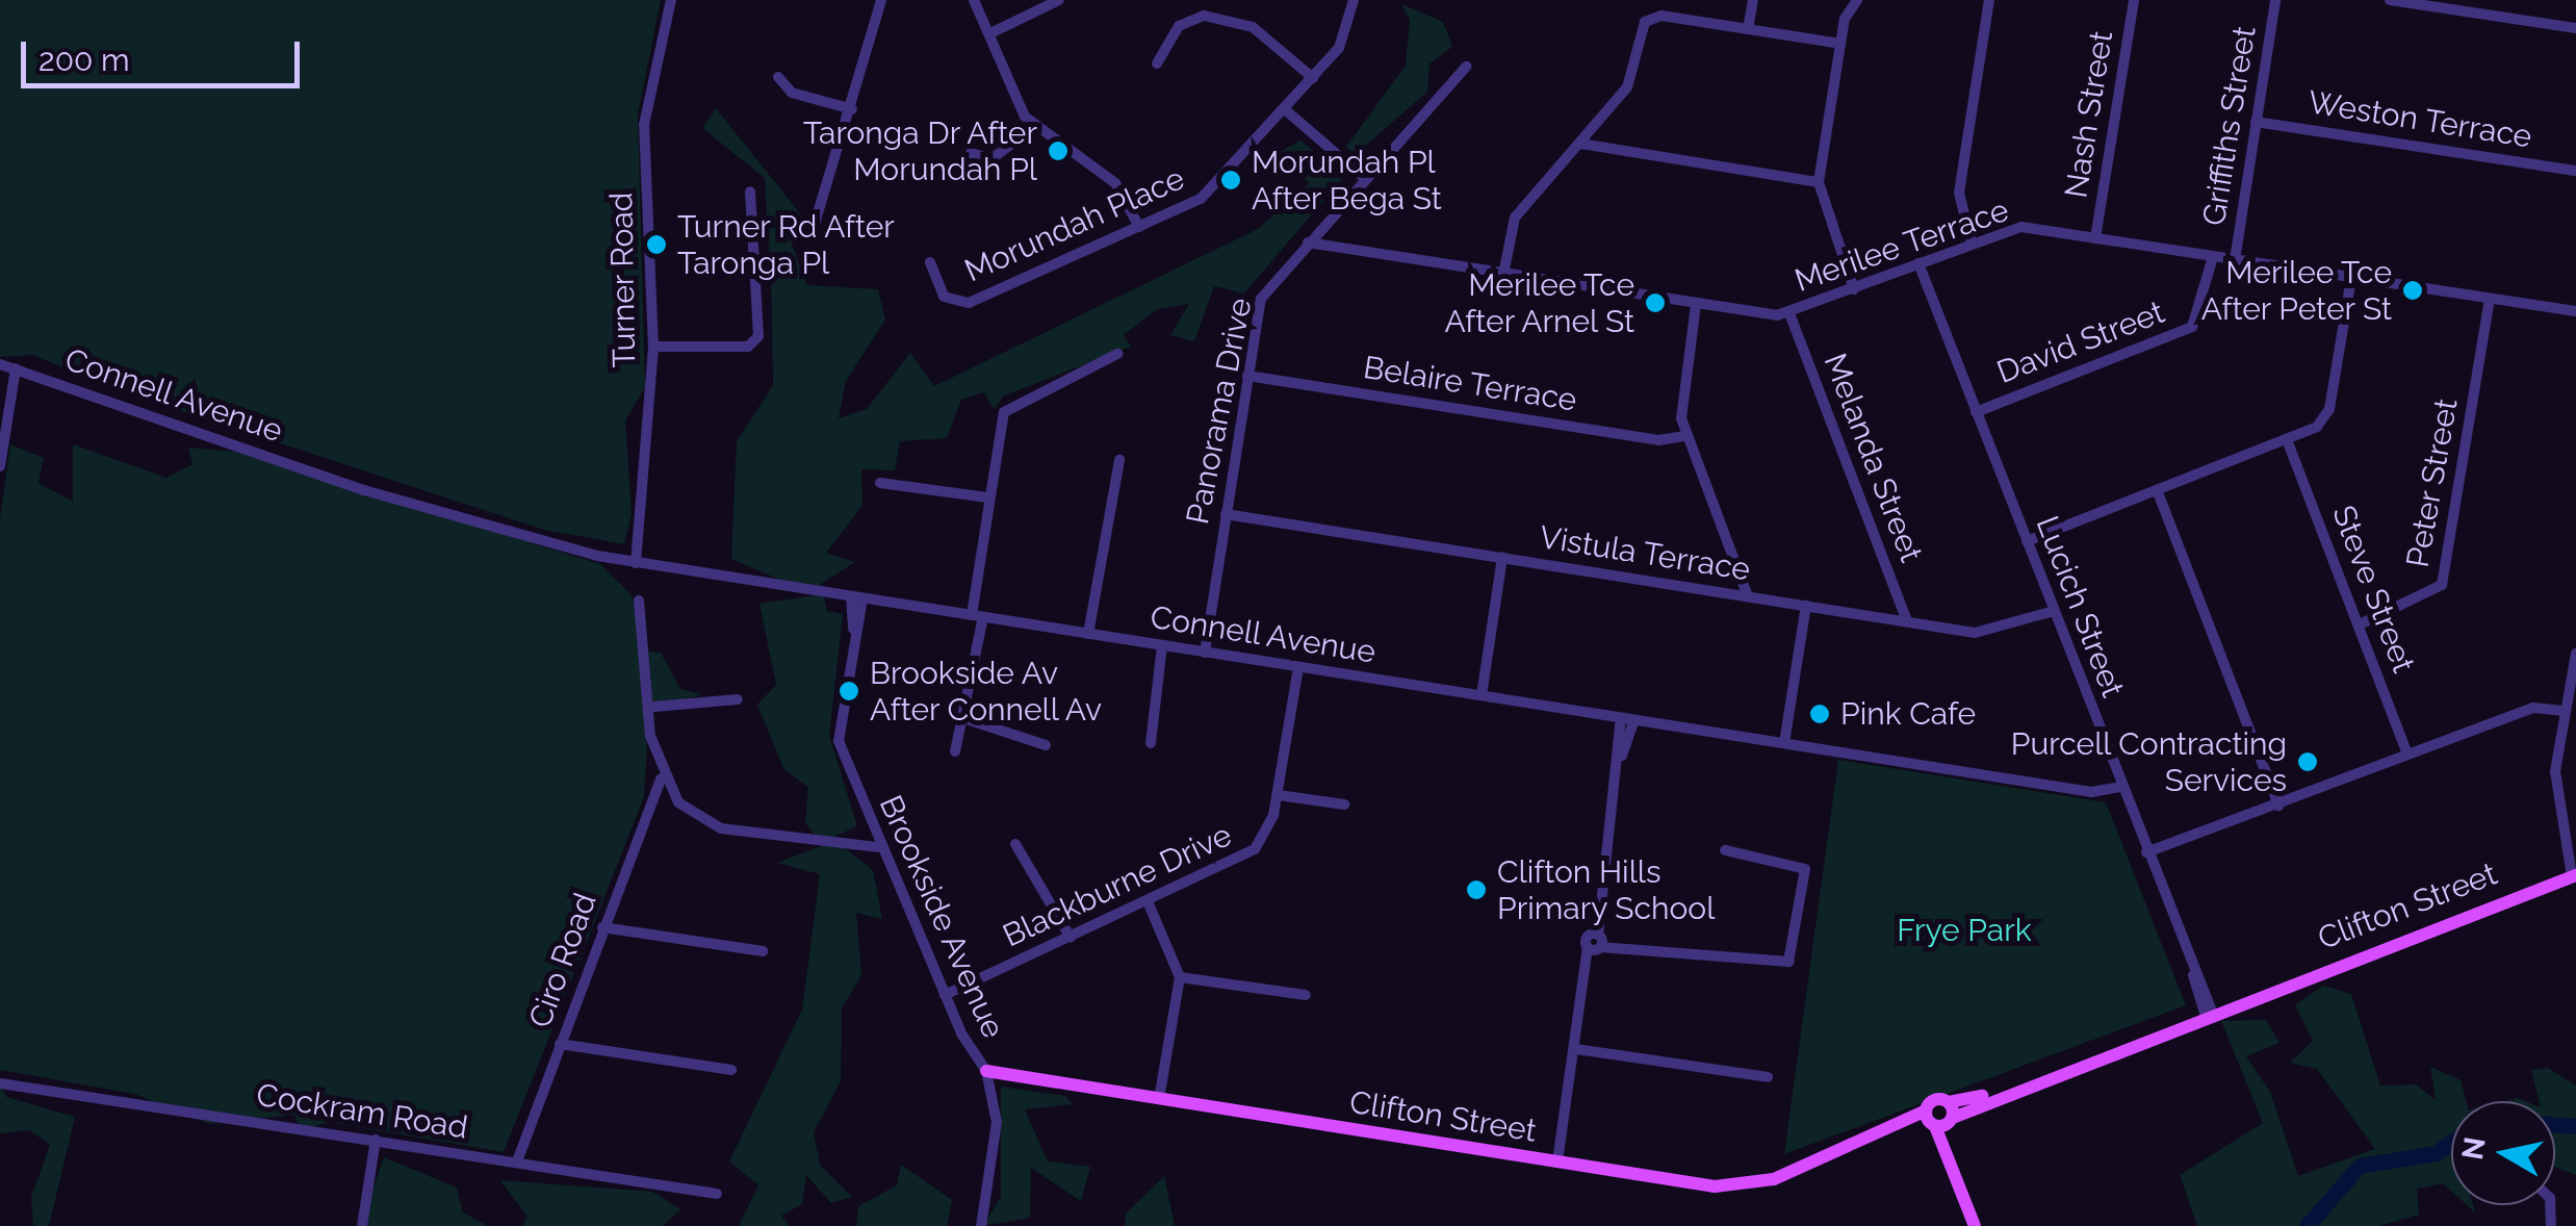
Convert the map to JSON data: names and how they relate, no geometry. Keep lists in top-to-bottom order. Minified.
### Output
{"streets":{"main road":["Clifton Street"],"street":["Nash Street","Weston Terrace","Griffiths Street","Morundah Place","Merilee Terrace","Turner Road","David Street","Belaire Terrace","Connell Avenue","Panorama Drive","Melanda Street","Peter Street","Vistula Terrace","Steve Street","Lucich Street","Blackburne Drive","Brookside Avenue","Ciro Road","Cockram Road"]},"crossings":[["Nash Street","Merilee Terrace"],["Weston Terrace","Griffiths Street"],["Griffiths Street","Merilee Terrace"],["Merilee Terrace","David Street"],["Merilee Terrace","Panorama Drive"],["Merilee Terrace","Melanda Street"],["Merilee Terrace","Peter Street"],["Merilee Terrace","Lucich Street"],["Turner Road","Connell Avenue"],["David Street","Lucich Street"],["Belaire Terrace","Panorama Drive"],["Connell Avenue","Panorama Drive"],["Connell Avenue","Lucich Street"],["Connell Avenue","Blackburne Drive"],["Connell Avenue","Brookside Avenue"],["Panorama Drive","Vistula Terrace"],["Melanda Street","Vistula Terrace"],["Peter Street","Steve Street"],["Vistula Terrace","Lucich Street"],["Lucich Street","Clifton Street"],["Blackburne Drive","Brookside Avenue"],["Clifton Street","Brookside Avenue"],["Ciro Road","Cockram Road"]],"parks":["Frye Park"],"places":["Taronga Dr After Morundah Pl","Morundah Pl After Bega St","Turner Rd After Taronga Pl","Merilee Tce After Peter St","Merilee Tce After Arnel St","Brookside Av After Connell Av","Pink Cafe","Purcell Contracting Services","Clifton Hills Primary School"],"scale_bar":"200 m","north":"left"}
